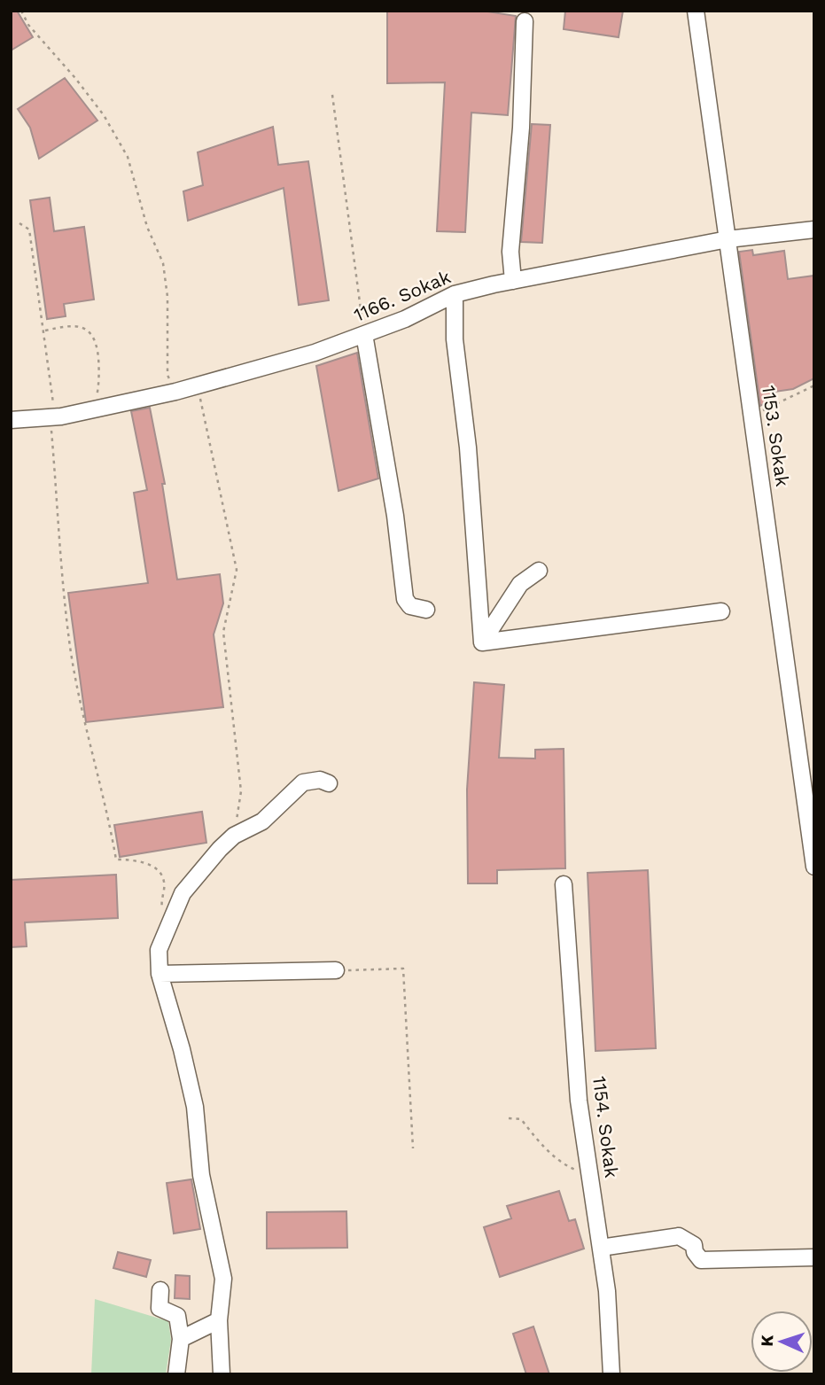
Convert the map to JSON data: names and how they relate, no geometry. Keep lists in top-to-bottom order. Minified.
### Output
{"streets":{"street":["1166. Sokak","1153. Sokak","1154. Sokak"]},"crossings":[["1166. Sokak","1153. Sokak"]],"north":"left"}
